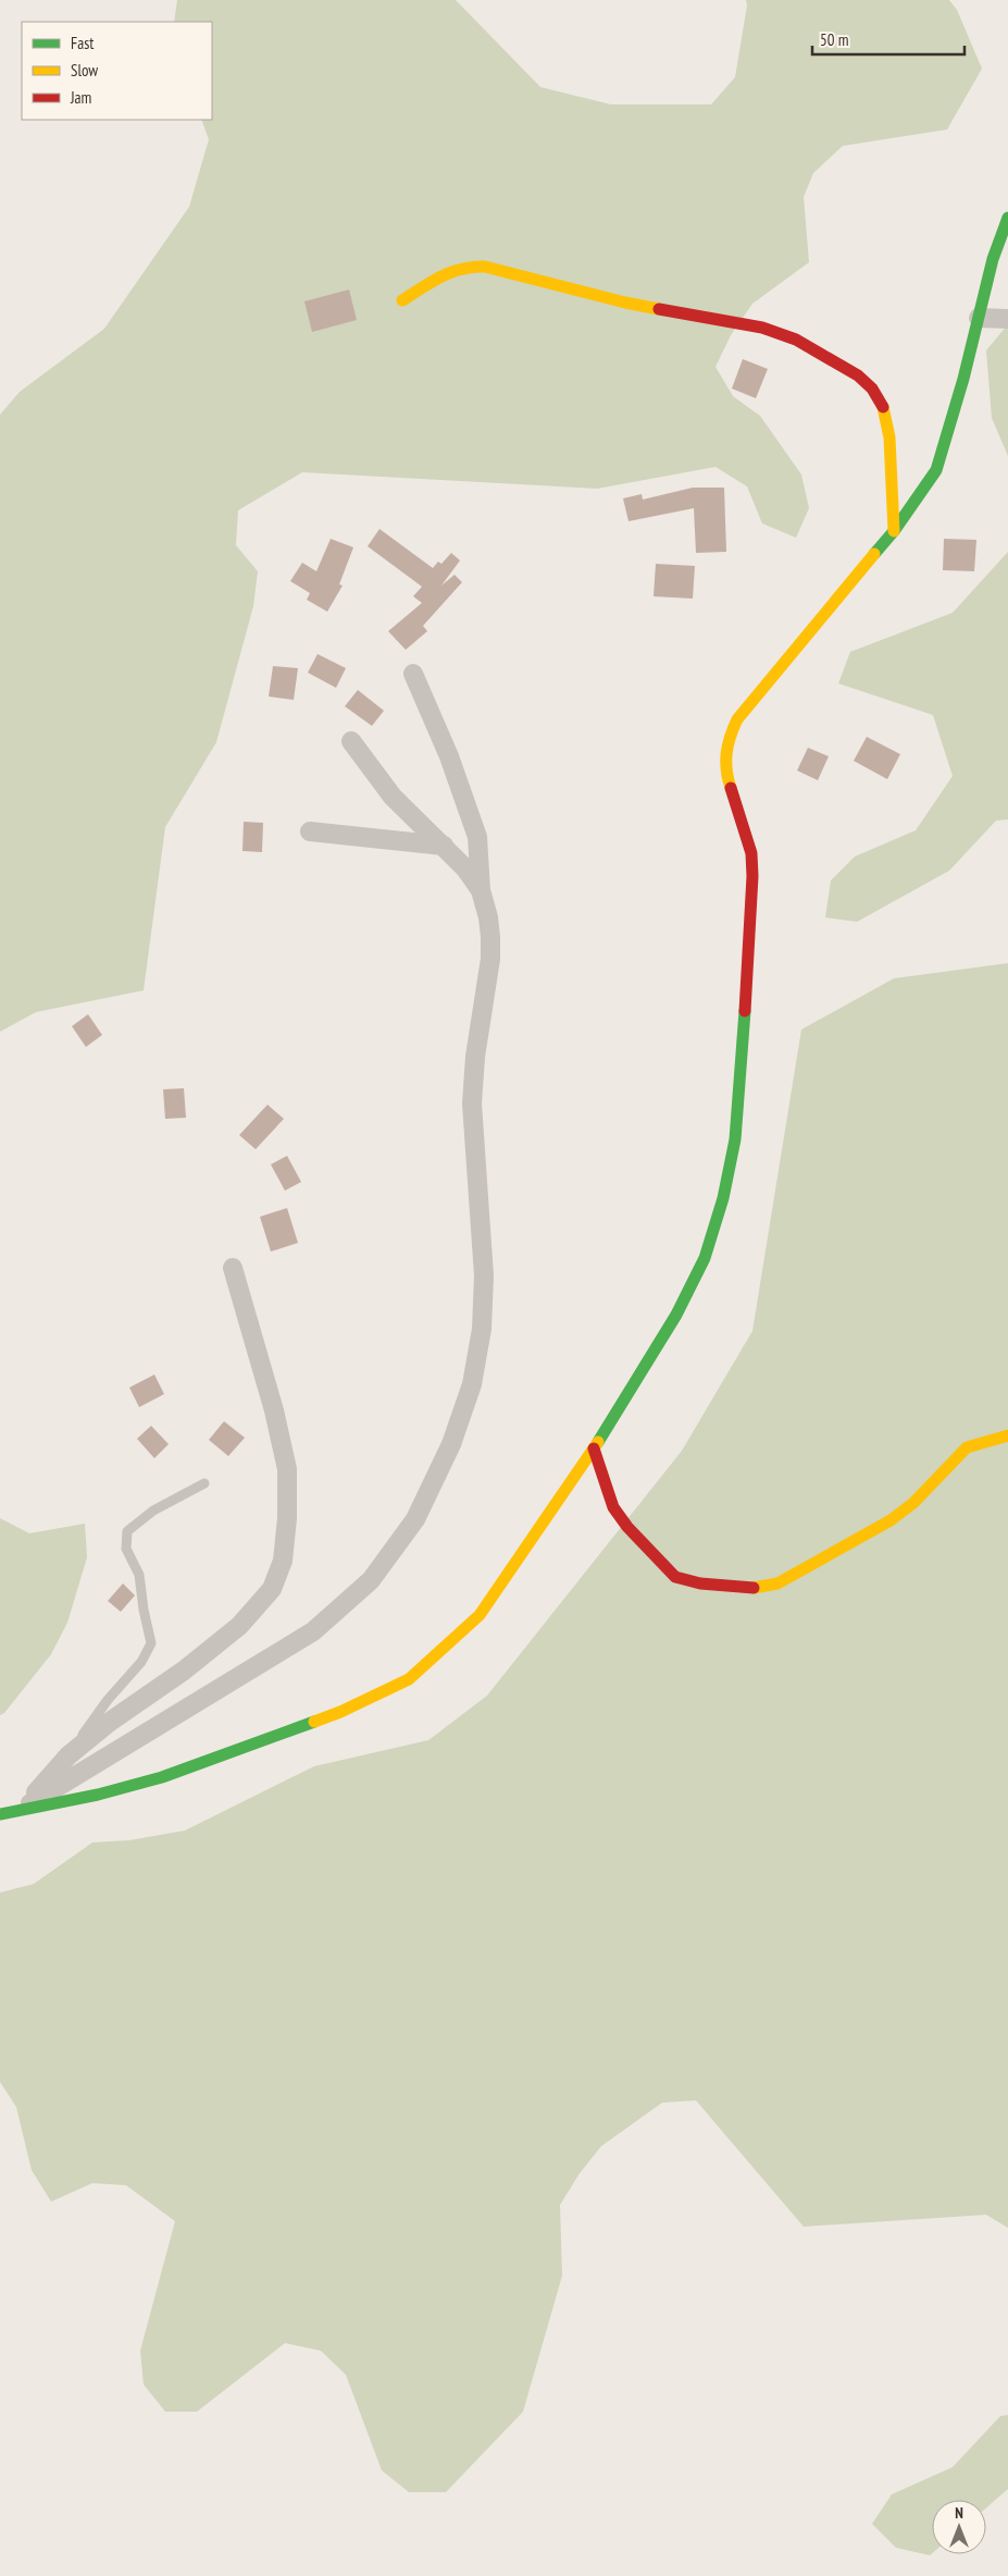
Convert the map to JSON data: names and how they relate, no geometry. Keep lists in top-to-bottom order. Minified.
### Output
{"legend":["Fast","Slow","Jam"],"scale_bar":"50 m","north":"top"}
